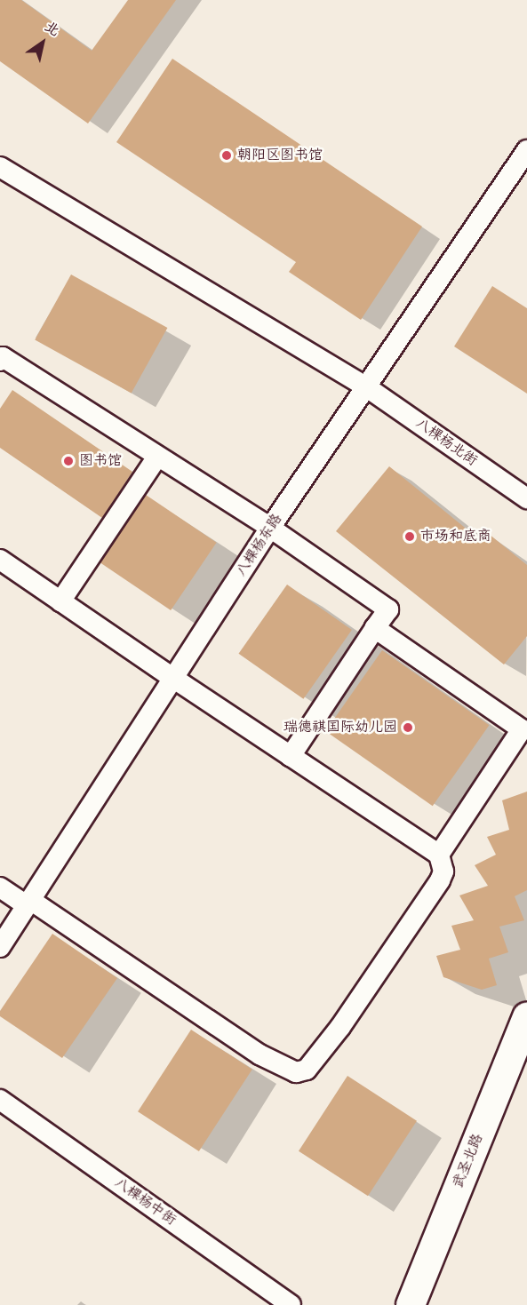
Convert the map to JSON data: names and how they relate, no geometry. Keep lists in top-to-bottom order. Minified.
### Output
{"streets":{"street":["八棵杨北街","八棵杨东路","武圣北路","八棵杨中街"]},"crossings":[["八棵杨北街","八棵杨东路"]],"places":["朝阳区图书馆","图书馆","市场和底商","瑞德祺国际幼儿园"],"north":"top right"}
